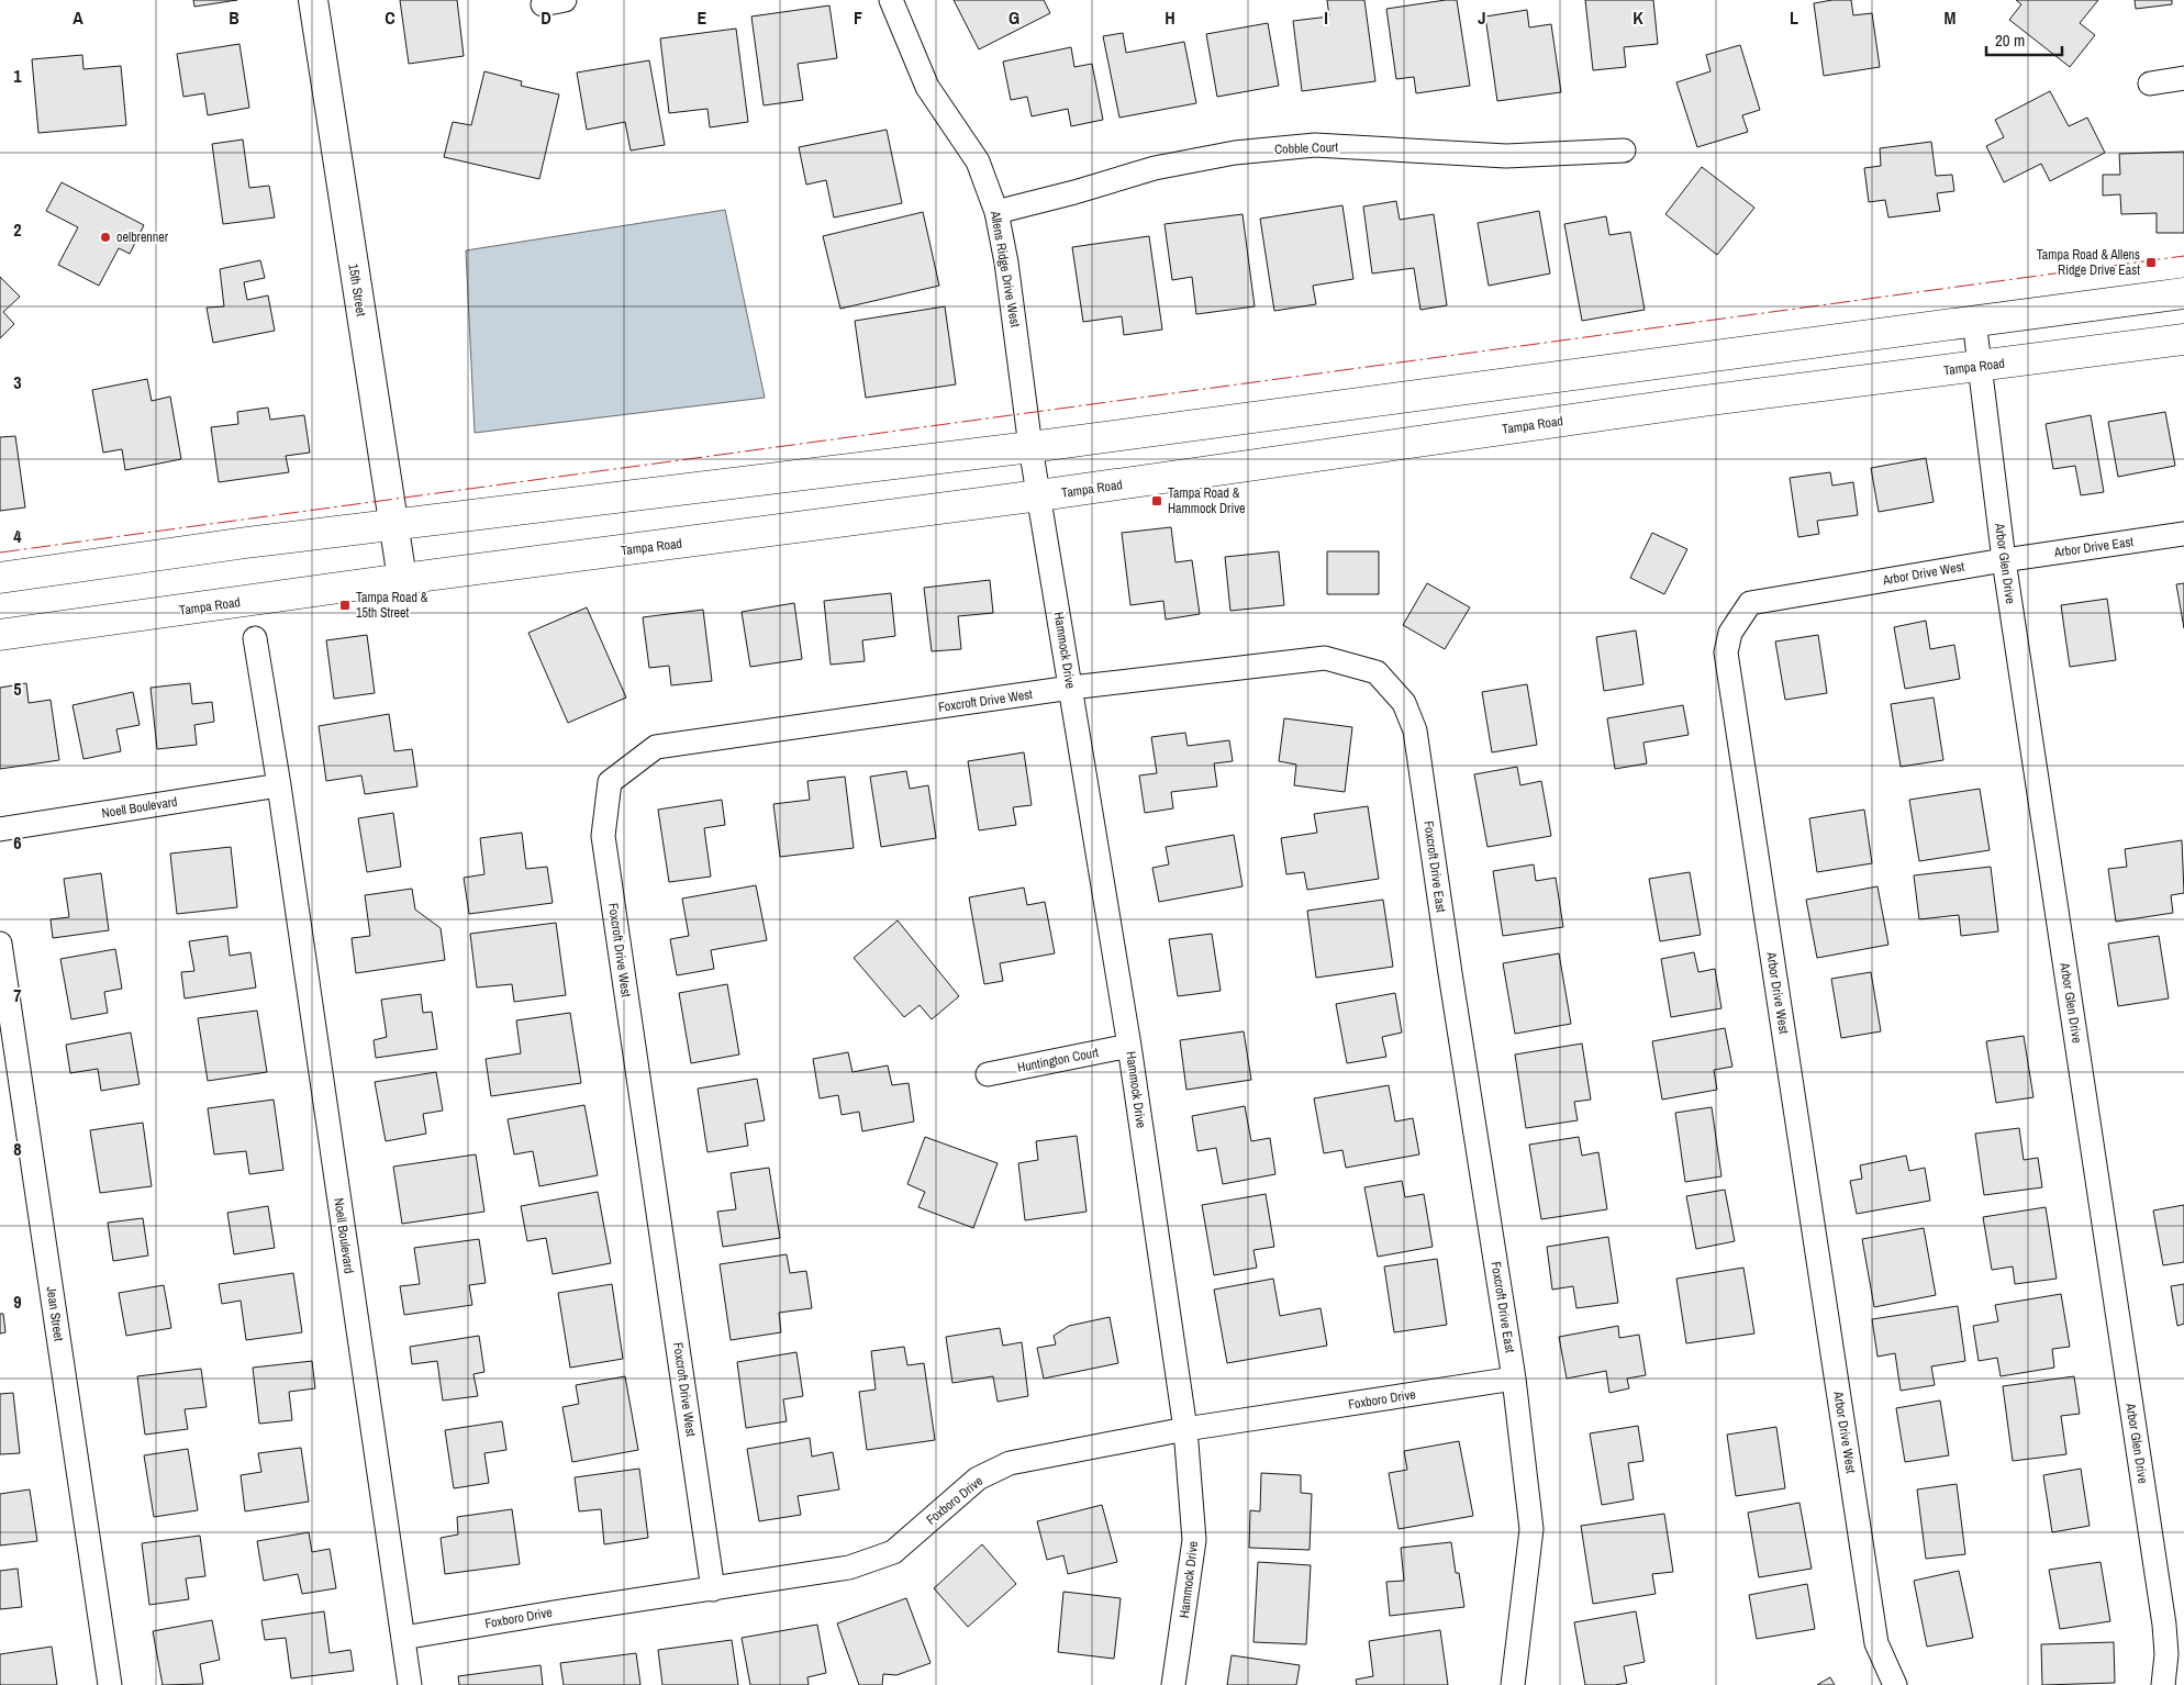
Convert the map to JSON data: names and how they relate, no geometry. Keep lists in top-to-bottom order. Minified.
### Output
{"streets":{"main road":["Tampa Road"],"street":["Cobble Court","Allens Ridge Drive West","15th Street","Arbor Drive East","Arbor Glen Drive","Arbor Drive West","Hammock Drive","Foxcroft Drive West","Noell Boulevard","Foxcroft Drive East","Huntington Court","Jean Street","Foxboro Drive"]},"crossings":[["Cobble Court","Allens Ridge Drive West"],["Allens Ridge Drive West","Tampa Road"],["Allens Ridge Drive West","Hammock Drive"],["15th Street","Tampa Road"],["Tampa Road","Arbor Glen Drive"],["Tampa Road","Hammock Drive"],["Arbor Drive East","Arbor Glen Drive"],["Arbor Drive East","Arbor Drive West"],["Arbor Glen Drive","Arbor Drive West"],["Hammock Drive","Foxcroft Drive West"],["Hammock Drive","Foxcroft Drive East"],["Hammock Drive","Huntington Court"],["Hammock Drive","Foxboro Drive"],["Foxcroft Drive West","Foxcroft Drive East"],["Foxcroft Drive West","Foxboro Drive"],["Noell Boulevard","Foxboro Drive"],["Foxcroft Drive East","Foxboro Drive"]],"places":{"other":["oelbrenner"],"transit":["Tampa Road & Allens Ridge Drive East","Tampa Road & Hammock Drive","Tampa Road & 15th Street"]},"scale_bar":"20 m","grid":{"columns":["A","B","C","D","E","F","G","H","I","J","K","L","M"],"rows":["1","2","3","4","5","6","7","8","9"]}}
